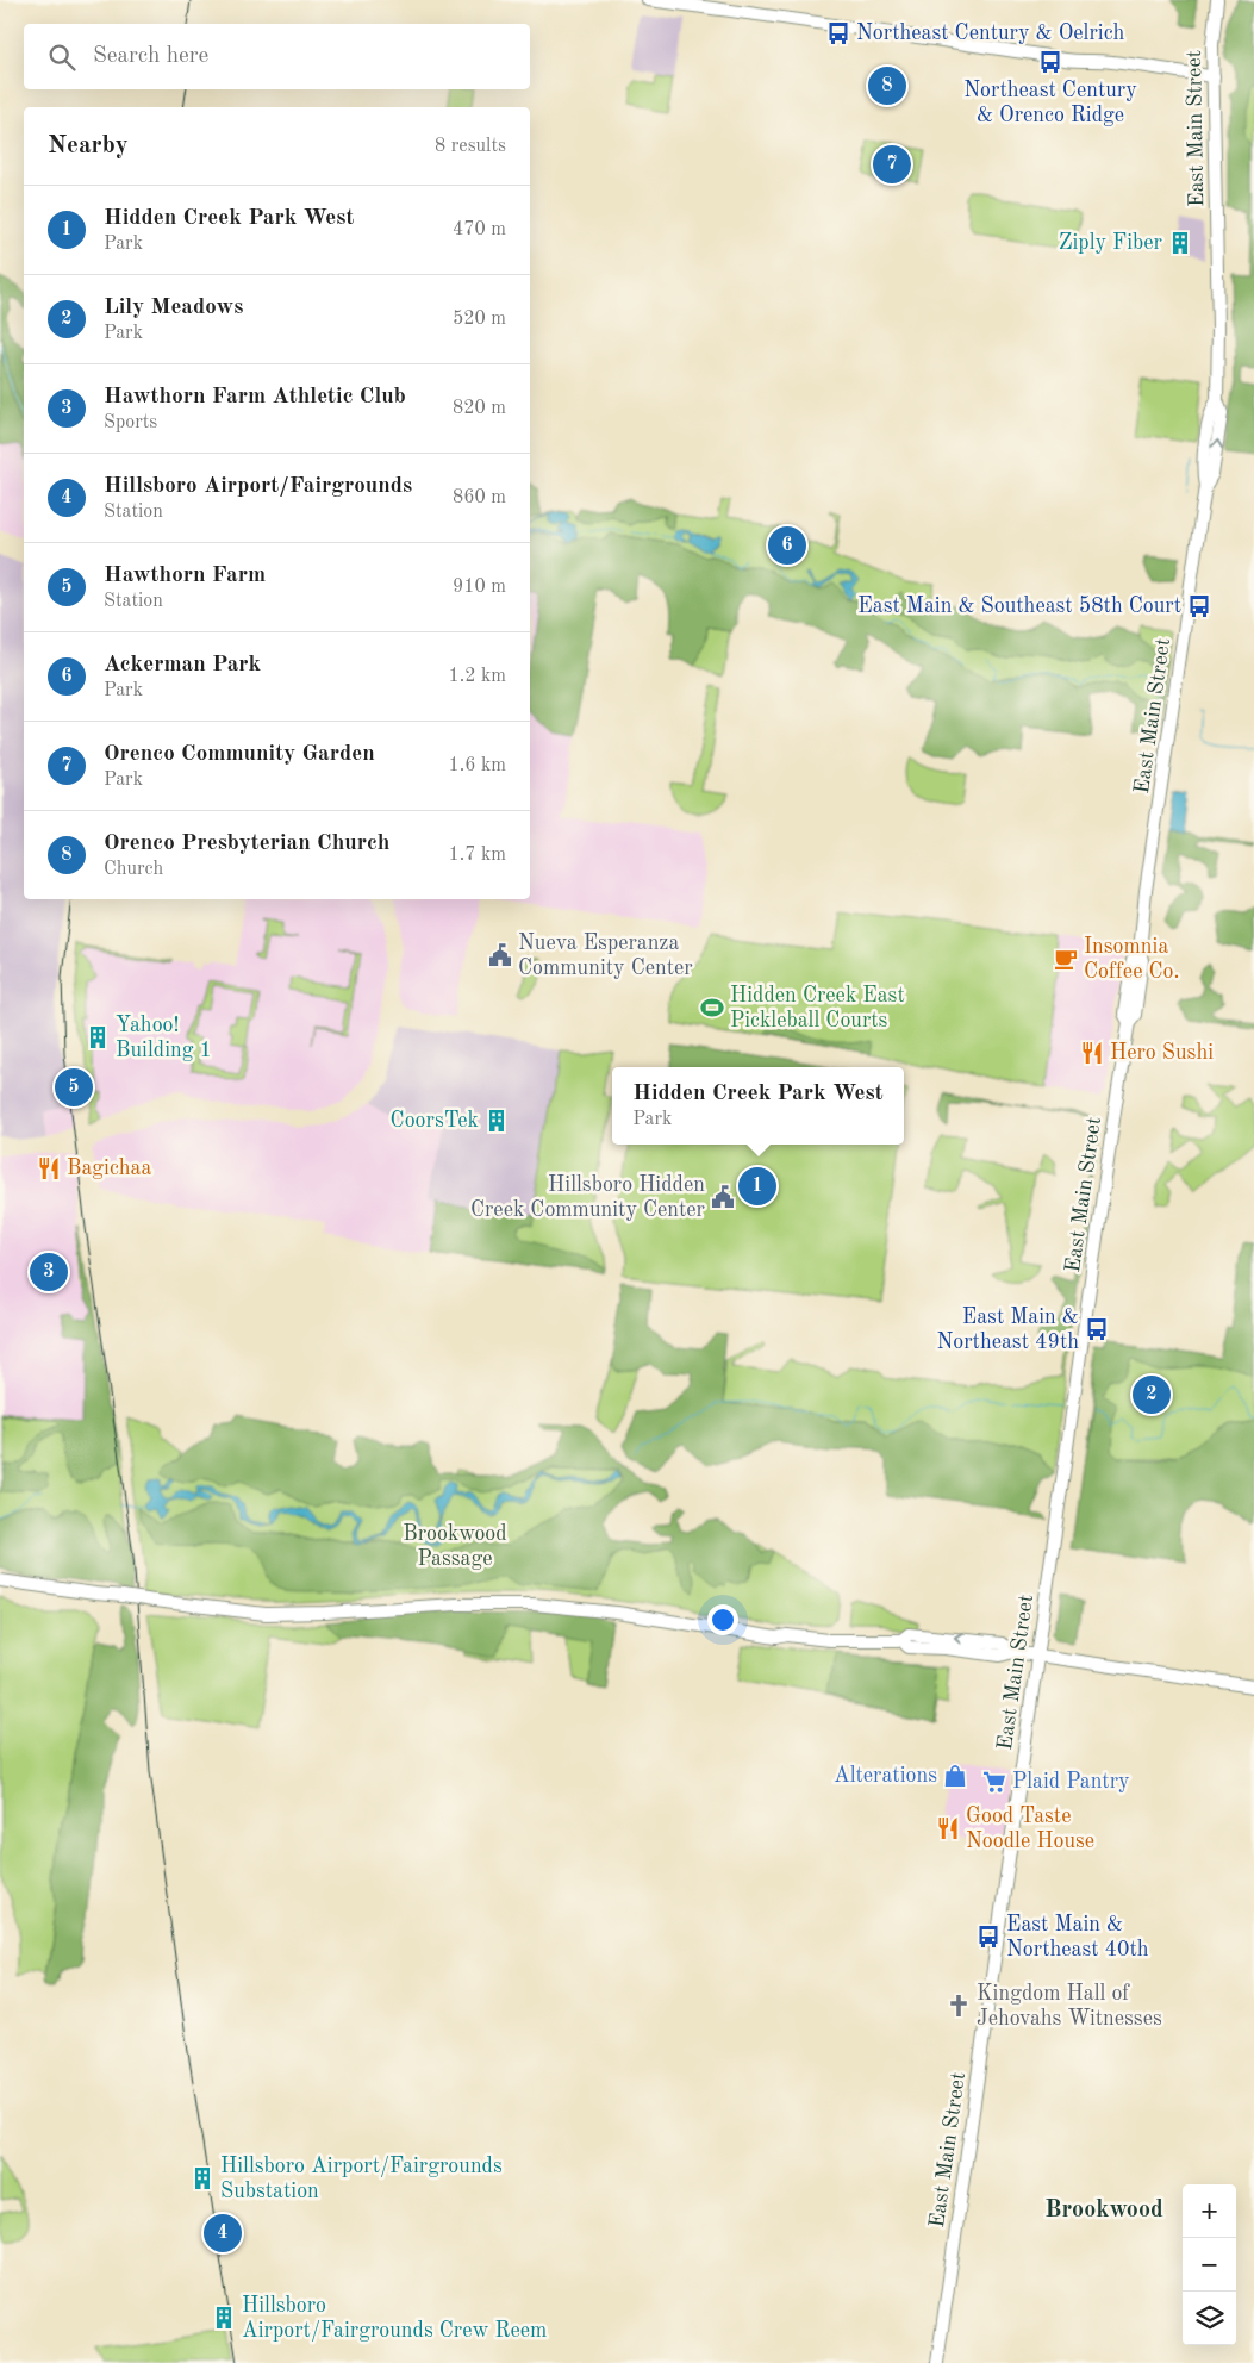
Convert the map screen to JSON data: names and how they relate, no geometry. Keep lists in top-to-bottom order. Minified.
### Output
{"streets":{"main road":["East Main Street"]},"districts":["Brookwood"],"parks":["Brookwood Passage"],"places":{"bus stop":["Northeast Century & Oelrich","Northeast Century & Orenco Ridge","East Main & Southeast 58th Court","East Main & Northeast 49th","East Main & Northeast 40th"],"building":["Ziply Fiber","Yahoo! Building 1","CoorsTek","Hillsboro Airport/Fairgrounds Substation","Hillsboro Airport/Fairgrounds Crew Reem"],"public building":["Nueva Esperanza Community Center","Hillsboro Hidden Creek Community Center"],"cafe":["Insomnia Coffee Co."],"sports":["Hidden Creek East Pickleball Courts"],"restaurant":["Hero Sushi","Bagichaa","Good Taste Noodle House"],"shop":["Alterations"],"supermarket":["Plaid Pantry"],"church":["Kingdom Hall of Jehovahs Witnesses"]},"page":{"search":"Search here","pins":["8","7","6","5","1","3","2","4"],"heading":["Nearby","8 results"],"list":[{"mark":"1","name":"Hidden Creek Park West","note":"Park","value":"470 m"},{"mark":"2","name":"Lily Meadows","note":"Park","value":"520 m"},{"mark":"3","name":"Hawthorn Farm Athletic Club","note":"Sports","value":"820 m"},{"mark":"4","name":"Hillsboro Airport/Fairgrounds","note":"Station","value":"860 m"},{"mark":"5","name":"Hawthorn Farm","note":"Station","value":"910 m"},{"mark":"6","name":"Ackerman Park","note":"Park","value":"1.2 km"},{"mark":"7","name":"Orenco Community Garden","note":"Park","value":"1.6 km"},{"mark":"8","name":"Orenco Presbyterian Church","note":"Church","value":"1.7 km"}],"popup":["Hidden Creek Park West","Park"],"map_buttons":["+","−"]}}
